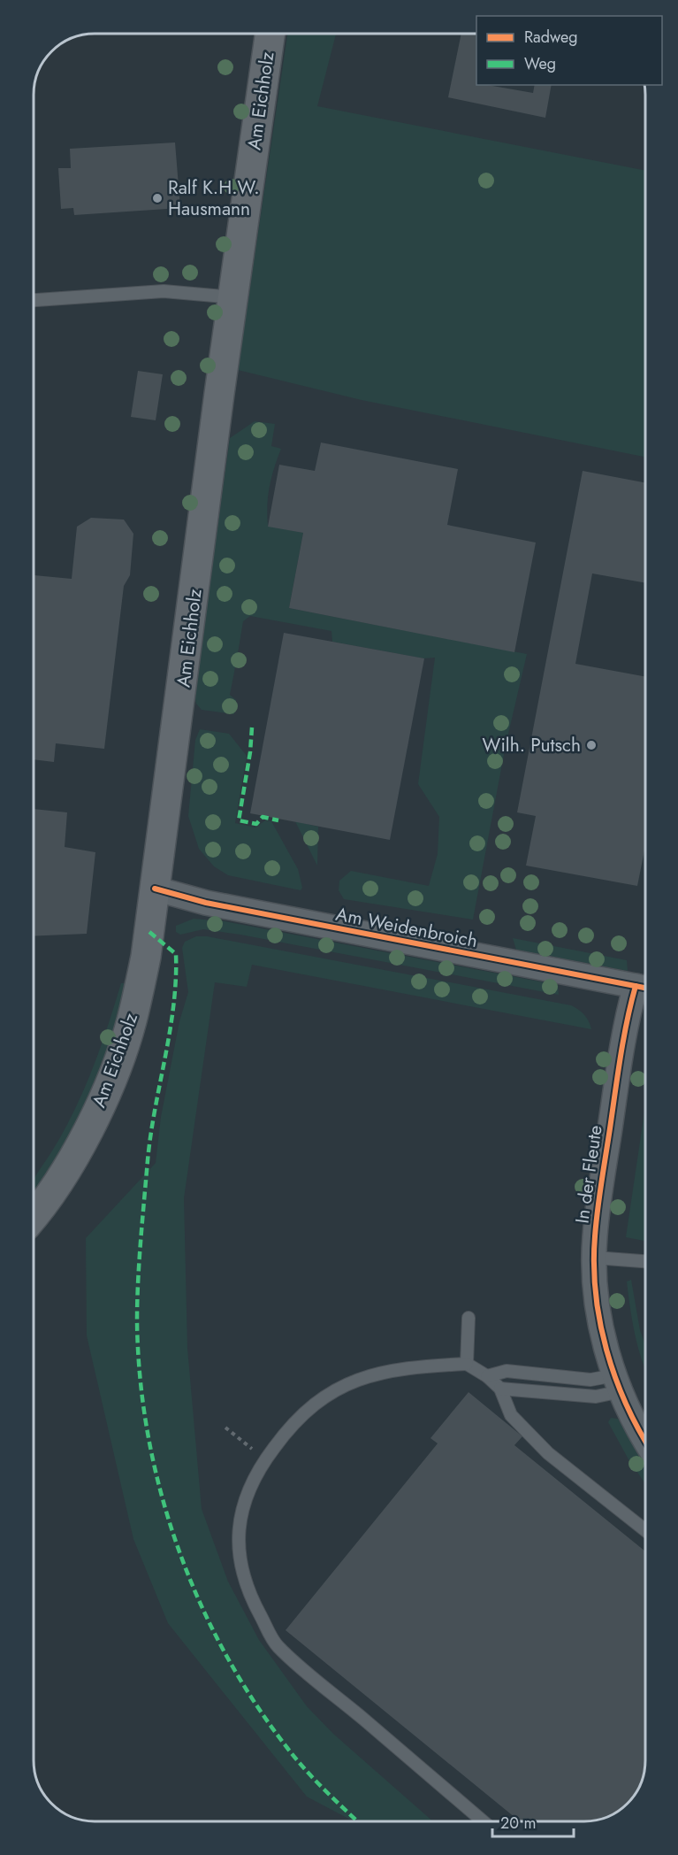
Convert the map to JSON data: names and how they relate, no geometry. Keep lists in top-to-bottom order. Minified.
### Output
{"streets":{"main road":["Am Eichholz"],"street":["Am Weidenbroich","In der Fleute"]},"crossings":[["Am Eichholz","Am Weidenbroich"],["Am Weidenbroich","In der Fleute"]],"places":["Ralf K.H.W. Hausmann","Wilh. Putsch"],"legend":["Radweg","Weg"],"scale_bar":"20 m"}
